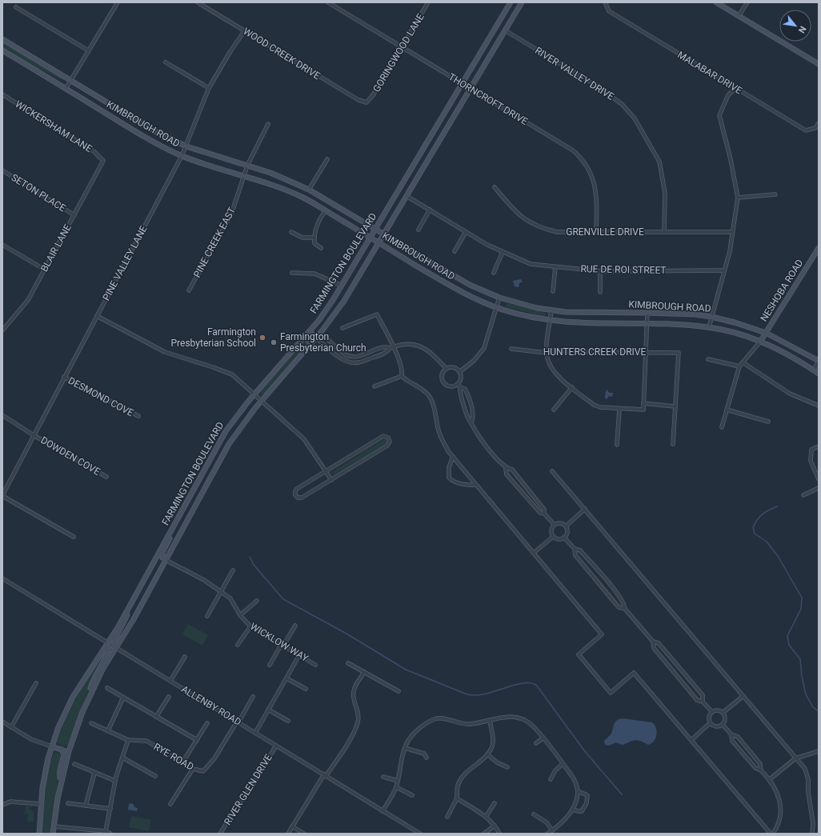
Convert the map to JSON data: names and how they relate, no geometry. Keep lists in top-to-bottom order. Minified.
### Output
{"streets":{"main road":["KIMBROUGH ROAD","FARMINGTON BOULEVARD","NESHOBA ROAD"],"street":["GORINGWOOD LANE","WOOD CREEK DRIVE","MALABAR DRIVE","RIVER VALLEY DRIVE","THORNCROFT DRIVE","WICKERSHAM LANE","SETON PLACE","GRENVILLE DRIVE","PINE CREEK EAST","BLAIR LANE","PINE VALLEY LANE","RUE DE ROI STREET","HUNTERS CREEK DRIVE","DESMOND COVE","DOWDEN COVE","WICKLOW WAY","ALLENBY ROAD","RYE ROAD","RIVER GLEN DRIVE"]},"crossings":[["GORINGWOOD LANE","WOOD CREEK DRIVE"],["GORINGWOOD LANE","THORNCROFT DRIVE"],["WOOD CREEK DRIVE","PINE VALLEY LANE"],["RIVER VALLEY DRIVE","GRENVILLE DRIVE"],["RIVER VALLEY DRIVE","FARMINGTON BOULEVARD"],["THORNCROFT DRIVE","GRENVILLE DRIVE"],["THORNCROFT DRIVE","FARMINGTON BOULEVARD"],["KIMBROUGH ROAD","PINE CREEK EAST"],["KIMBROUGH ROAD","PINE VALLEY LANE"],["KIMBROUGH ROAD","FARMINGTON BOULEVARD"],["KIMBROUGH ROAD","NESHOBA ROAD"],["WICKERSHAM LANE","BLAIR LANE"],["SETON PLACE","BLAIR LANE"],["PINE VALLEY LANE","DESMOND COVE"],["PINE VALLEY LANE","DOWDEN COVE"],["FARMINGTON BOULEVARD","RUE DE ROI STREET"],["FARMINGTON BOULEVARD","WICKLOW WAY"],["FARMINGTON BOULEVARD","ALLENBY ROAD"],["ALLENBY ROAD","RYE ROAD"],["ALLENBY ROAD","RIVER GLEN DRIVE"]],"places":["Farmington Presbyterian School","Farmington Presbyterian Church"],"north":"bottom right"}
